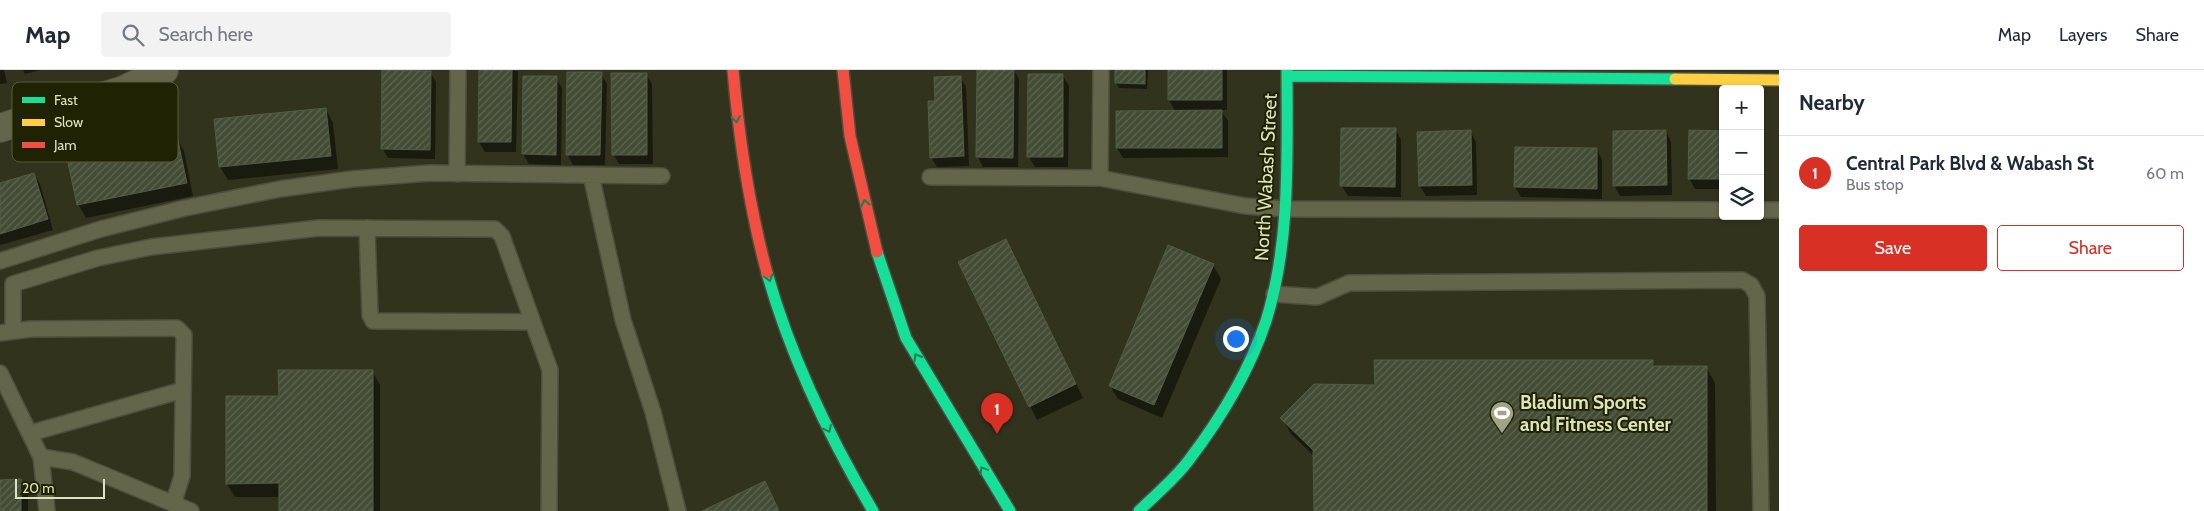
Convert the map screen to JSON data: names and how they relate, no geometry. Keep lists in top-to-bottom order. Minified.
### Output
{"streets":{"street":["North Wabash Street"]},"places":{"sports":["Bladium Sports and Fitness Center"]},"legend":["Fast","Slow","Jam"],"scale_bar":"20 m","page":{"header":"Map","search":"Search here","nav":["Map","Layers","Share"],"heading":"Nearby","map_buttons":["+","−"],"list":[{"mark":"1","name":"Central Park Blvd & Wabash St","note":"Bus stop","value":"60 m"}],"buttons":["Save","Share"],"pins":"1","scale":"20 m"}}
